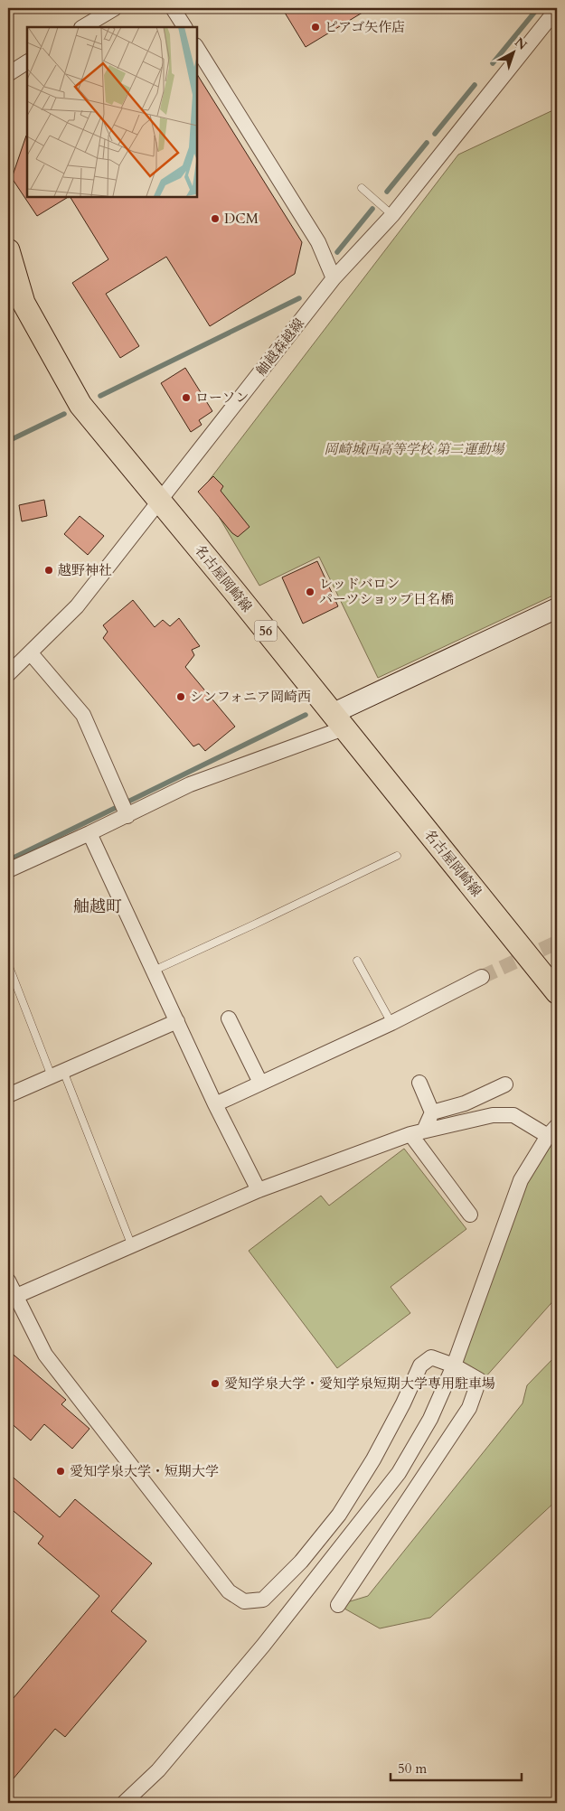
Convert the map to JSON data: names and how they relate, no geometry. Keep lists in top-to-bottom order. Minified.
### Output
{"streets":{"main road":["名古屋岡崎線","56"],"street":["舳越森越線"]},"crossings":[["舳越森越線","名古屋岡崎線"]],"districts":["舳越町"],"parks":["岡崎城西高等学校 第二運動場"],"places":["ピアゴ矢作店","DCM","ローソン","越野神社","レッドバロン パーツショップ日名橋","シンフォニア岡崎西","愛知学泉大学・愛知学泉短期大学専用駐車場","愛知学泉大学・短期大学"],"scale_bar":"50 m","north":"top right"}
